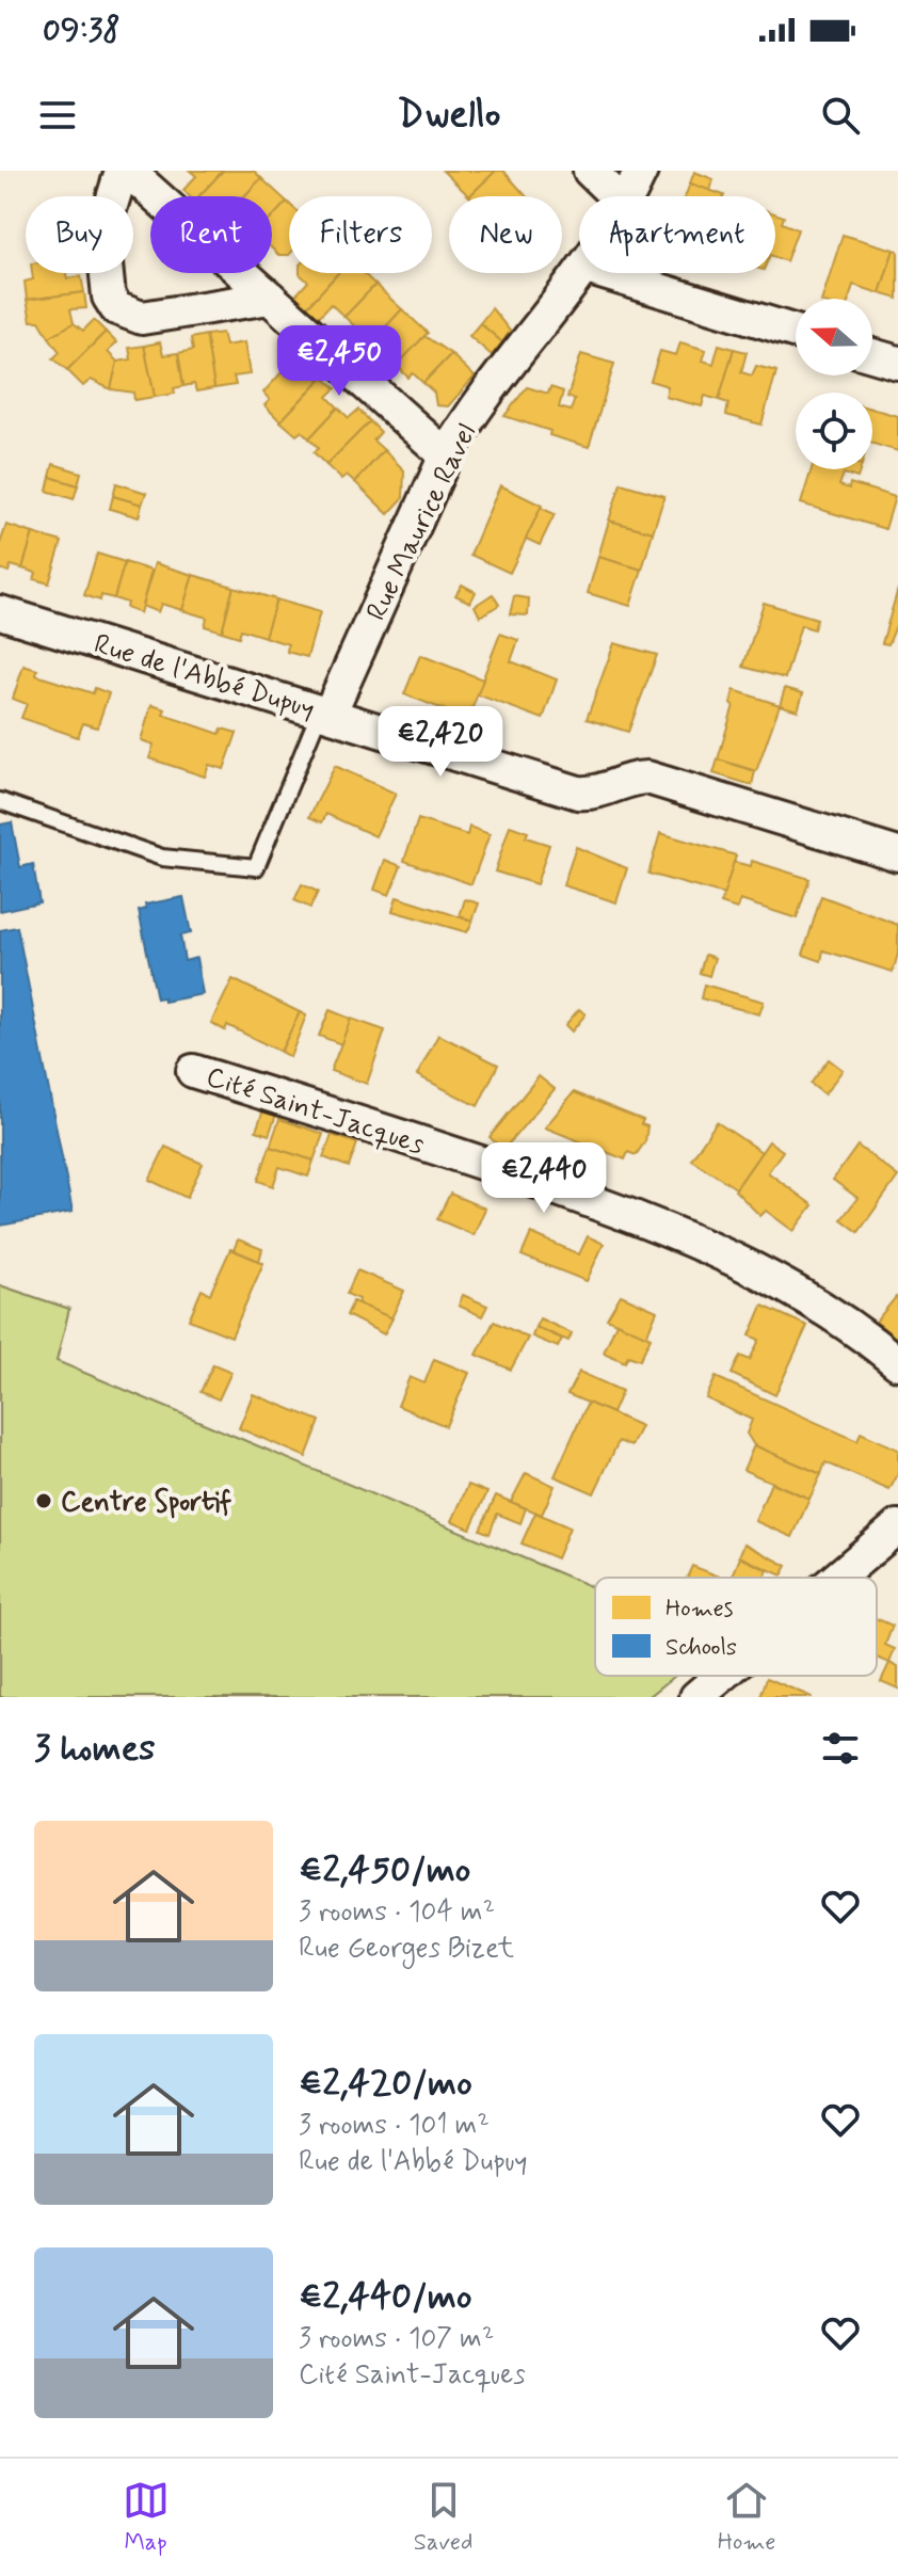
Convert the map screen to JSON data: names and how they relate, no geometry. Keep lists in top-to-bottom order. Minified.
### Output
{"streets":{"street":["Rue Maurice Ravel","Rue de l'Abbé Dupuy","Cité Saint-Jacques"]},"crossings":[["Rue Maurice Ravel","Rue de l'Abbé Dupuy"]],"places":["Centre Sportif"],"legend":["Homes","Schools"],"north":"left","page":{"status":"09:38","header":"Dwello","chip":["Buy","Rent","Filters","New","Apartment"],"price":["€2,450","€2,420","€2,440"],"heading":"3 homes","list":[{"name":"€2,450/mo","note":"3 rooms · 104 m² · Rue Georges Bizet"},{"name":"€2,420/mo","note":"3 rooms · 101 m² · Rue de l'Abbé Dupuy"},{"name":"€2,440/mo","note":"3 rooms · 107 m² · Cité Saint-Jacques"}],"tabs":["Map","Saved","Home"]}}
